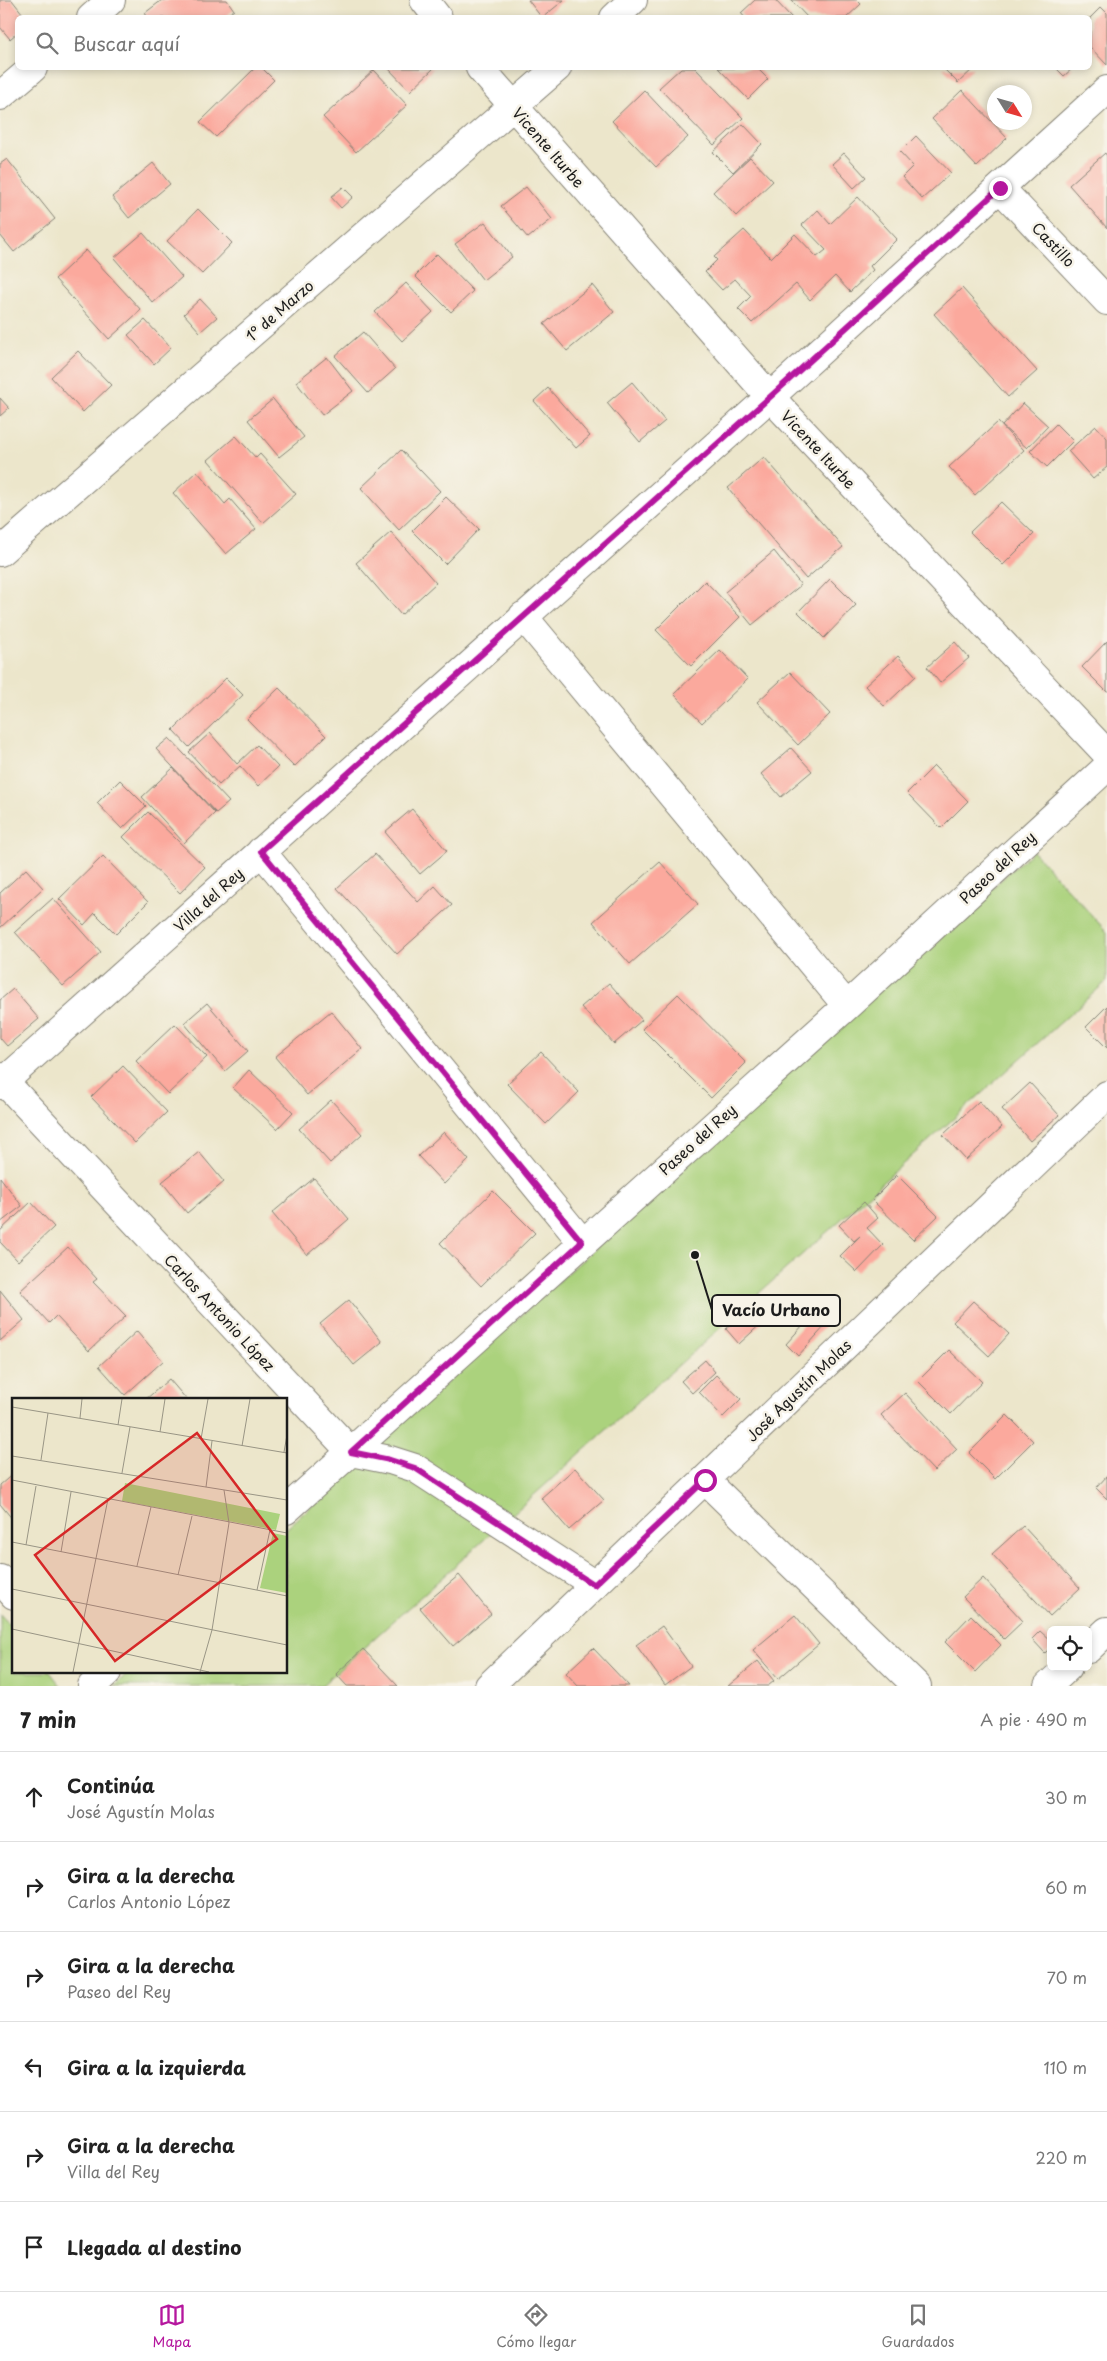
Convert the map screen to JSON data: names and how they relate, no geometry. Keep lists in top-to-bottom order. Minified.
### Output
{"streets":{"street":["Vicente Iturbe","Castillo","1° de Marzo","Paseo del Rey","Villa del Rey","Carlos Antonio López","José Agustín Molas"]},"crossings":[["Vicente Iturbe","1° de Marzo"],["Vicente Iturbe","Villa del Rey"],["Castillo","Villa del Rey"],["Paseo del Rey","Carlos Antonio López"],["Villa del Rey","Carlos Antonio López"]],"places":["Vacío Urbano"],"north":"bottom right","page":{"search":"Buscar aquí","heading":["7 min","A pie · 490 m"],"list":[["Continúa","José Agustín Molas","30 m"],["Gira a la derecha","Carlos Antonio López","60 m"],["Gira a la derecha","Paseo del Rey","70 m"],["Gira a la izquierda","110 m"],["Gira a la derecha","Villa del Rey","220 m"],"Llegada al destino"],"nav":["Mapa","Cómo llegar","Guardados"]}}
